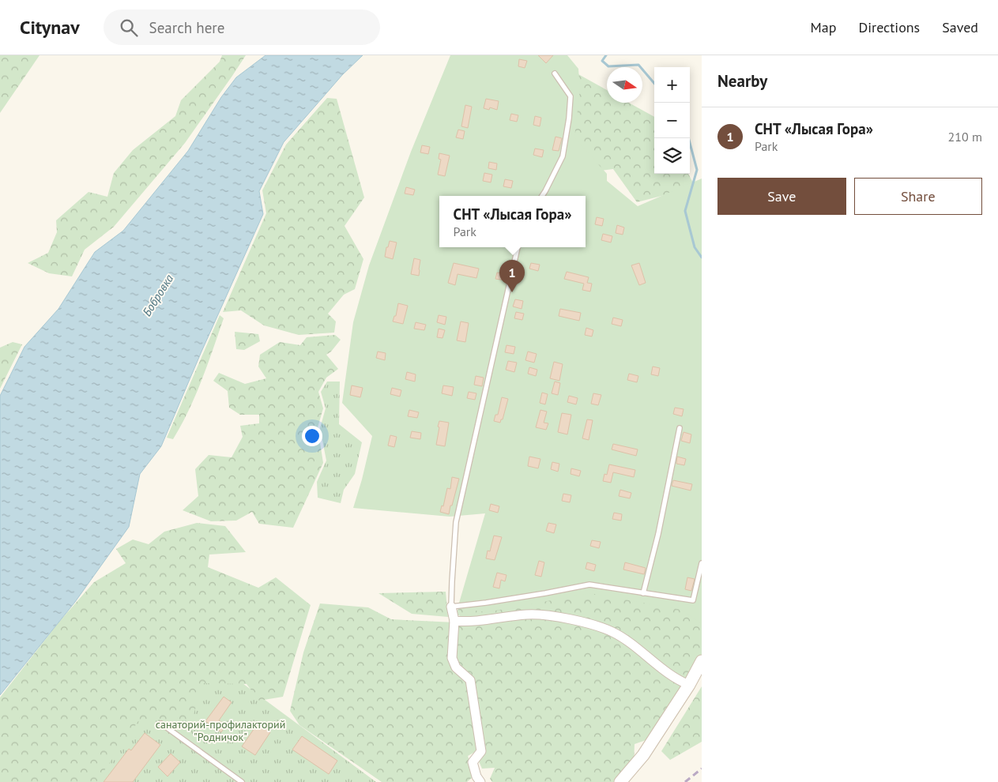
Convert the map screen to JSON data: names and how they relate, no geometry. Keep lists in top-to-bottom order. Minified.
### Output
{"water":["Бобровка"],"parks":["санаторий-профилакторий \"Родничок\""],"north":"right","page":{"header":"Citynav","search":"Search here","nav":["Map","Directions","Saved"],"heading":"Nearby","map_buttons":["+","−"],"list":[{"mark":"1","name":"СНТ «Лысая Гора»","note":"Park","value":"210 m"}],"buttons":["Save","Share"],"popup":["СНТ «Лысая Гора»","Park"],"pins":"1"}}
